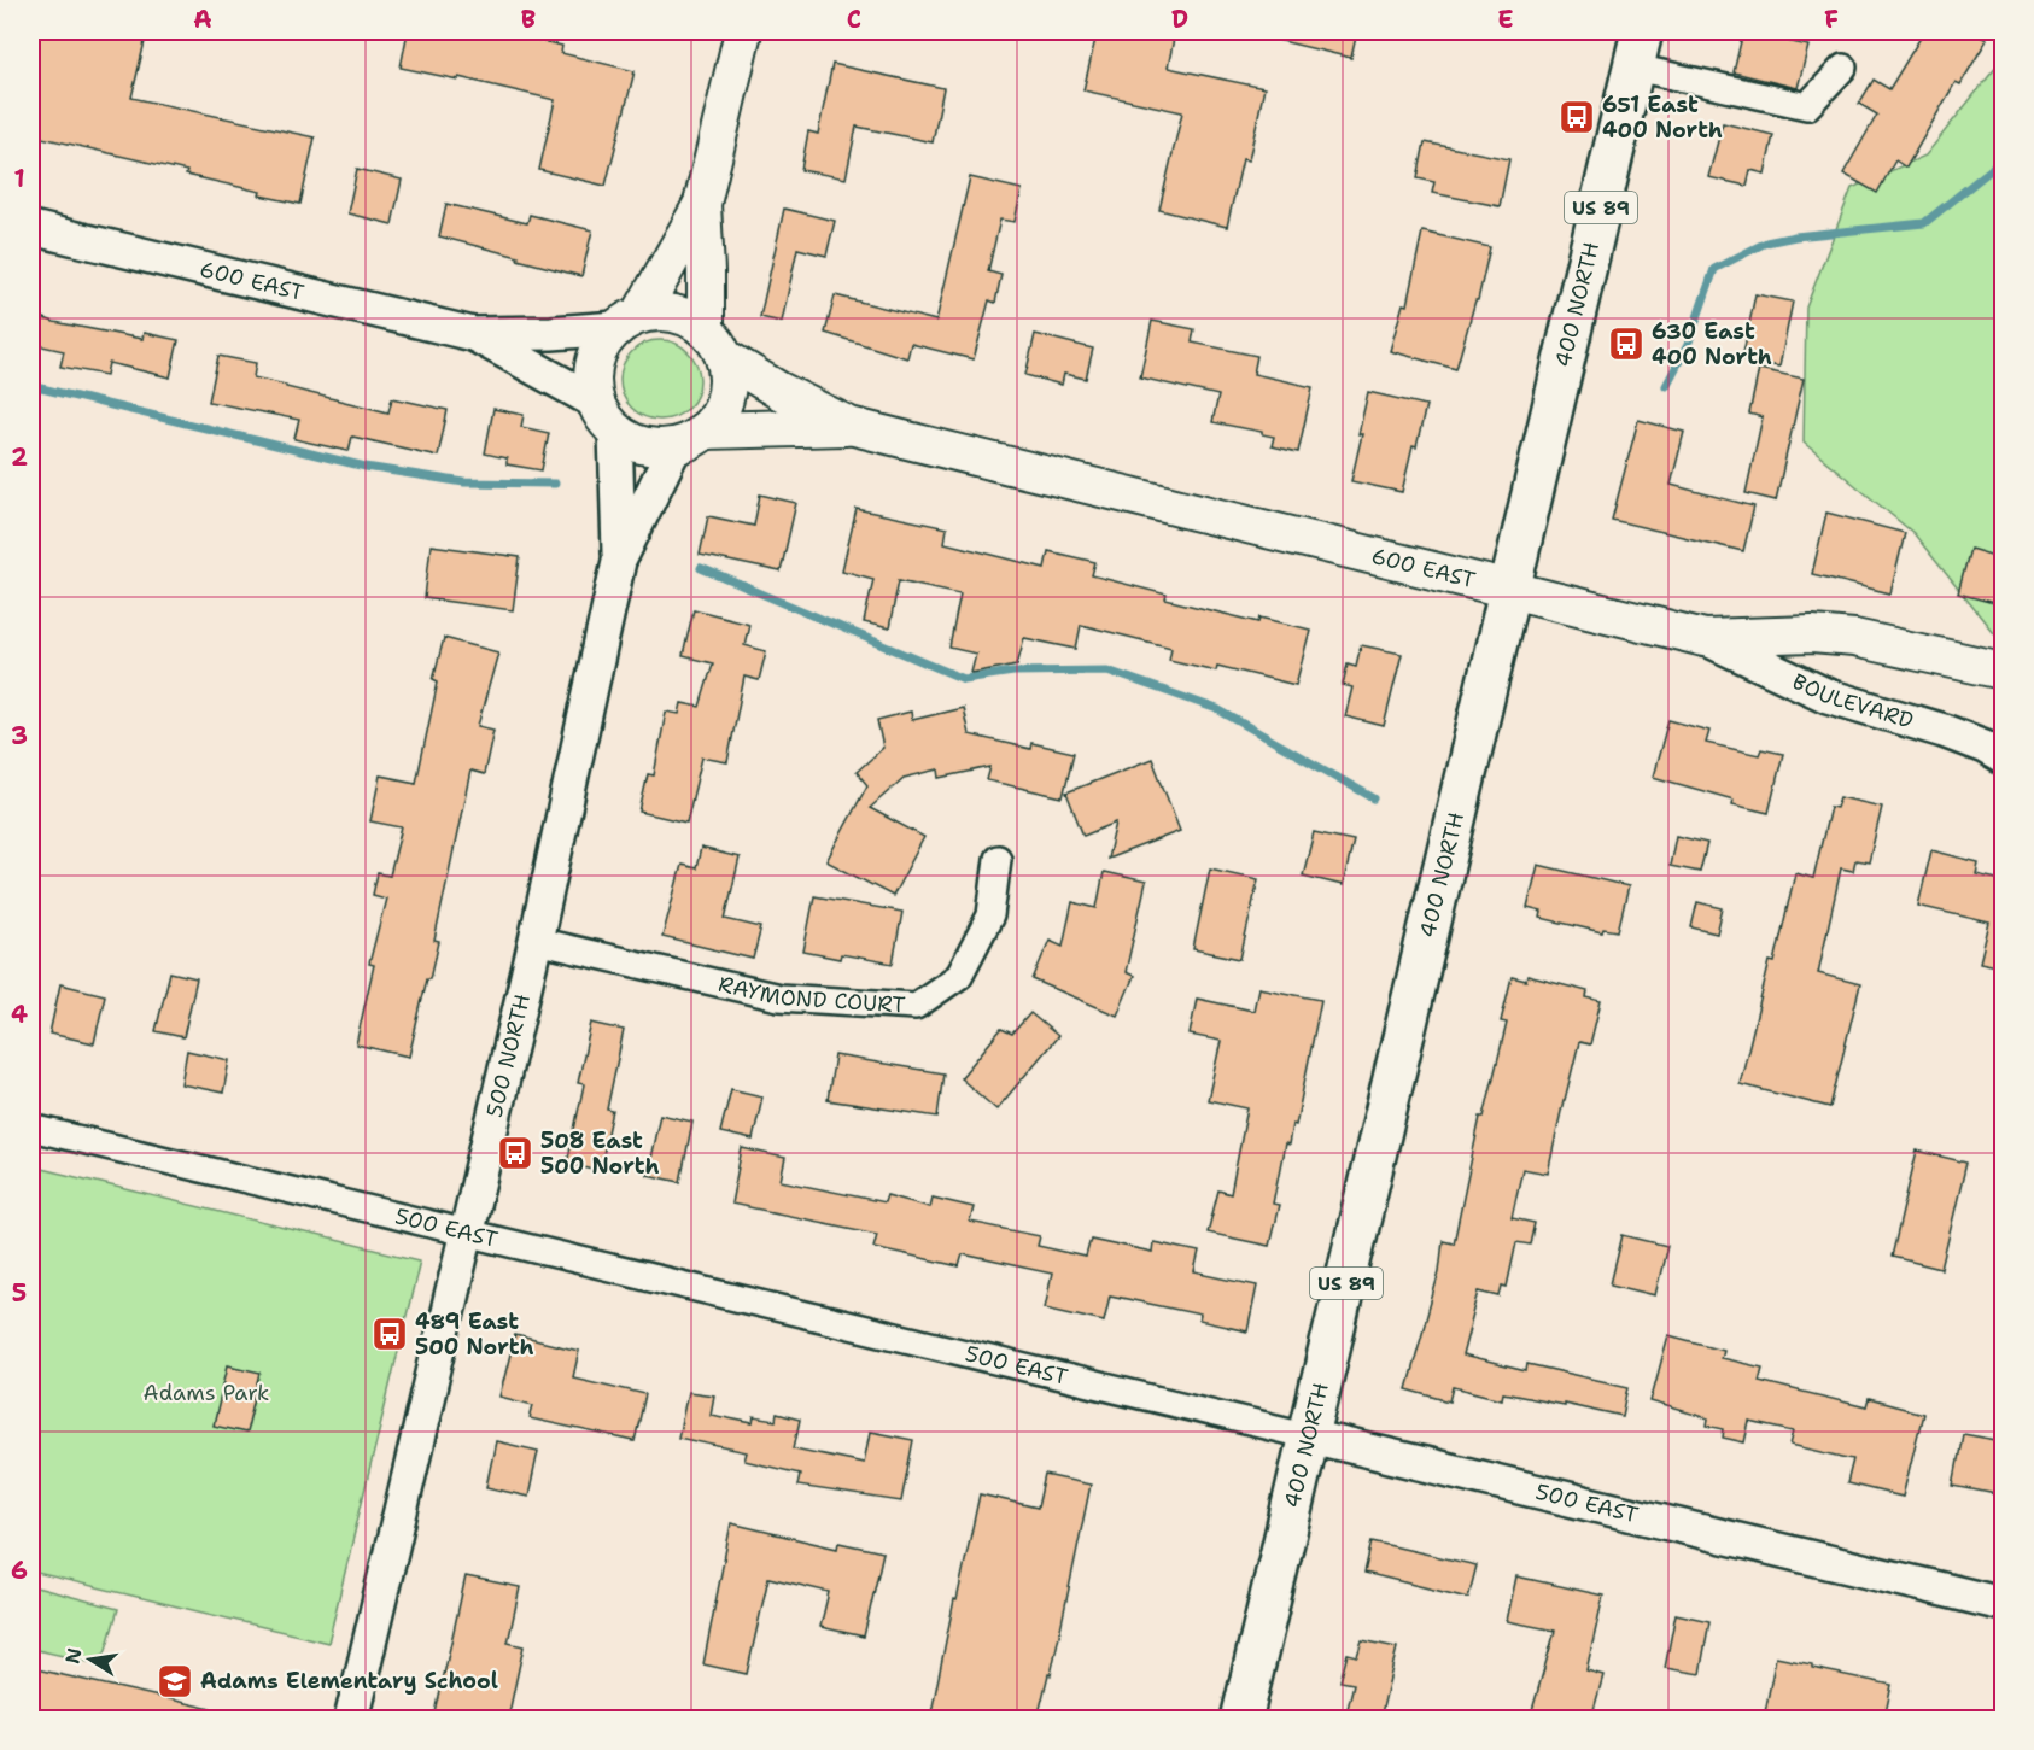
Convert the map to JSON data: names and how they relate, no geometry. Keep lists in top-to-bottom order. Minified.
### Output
{"streets":{"main road":["US 89","600 EAST","400 NORTH"],"street":["BOULEVARD","RAYMOND COURT","500 NORTH","500 EAST"]},"crossings":[["600 EAST","400 NORTH"],["600 EAST","BOULEVARD"],["600 EAST","500 NORTH"],["400 NORTH","500 EAST"],["RAYMOND COURT","500 NORTH"],["500 NORTH","500 EAST"]],"parks":["Adams Park"],"places":{"bus stop":["651 East 400 North","630 East 400 North","508 East 500 North","489 East 500 North"],"school or university":["Adams Elementary School"]},"north":"left","grid":{"columns":["A","B","C","D","E","F"],"rows":["1","2","3","4","5","6"]}}
